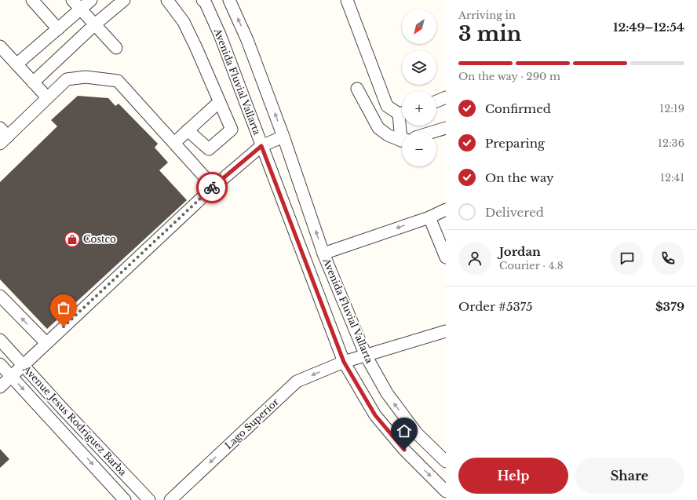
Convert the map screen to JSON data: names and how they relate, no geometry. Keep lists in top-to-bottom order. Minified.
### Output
{"streets":{"street":["Avenida Fluvial Vallarta","Avenue Jesus Rodríguez Barba","Lago Superior"]},"crossings":[["Avenida Fluvial Vallarta","Lago Superior"]],"one_way":["Lago Superior"],"places":{"shop":["Costco"]},"north":"bottom left","page":{"heading":["3 min","Arriving in","12:49–12:54"],"panel":["Jordan","Courier · 4.8","Order #5375","$379"],"map_buttons":["+","−"],"bar":"On the way · 290 m","list":[["Confirmed","12:19"],["Preparing","12:36"],["On the way","12:41"],"Delivered"],"buttons":["Help","Share"]}}
